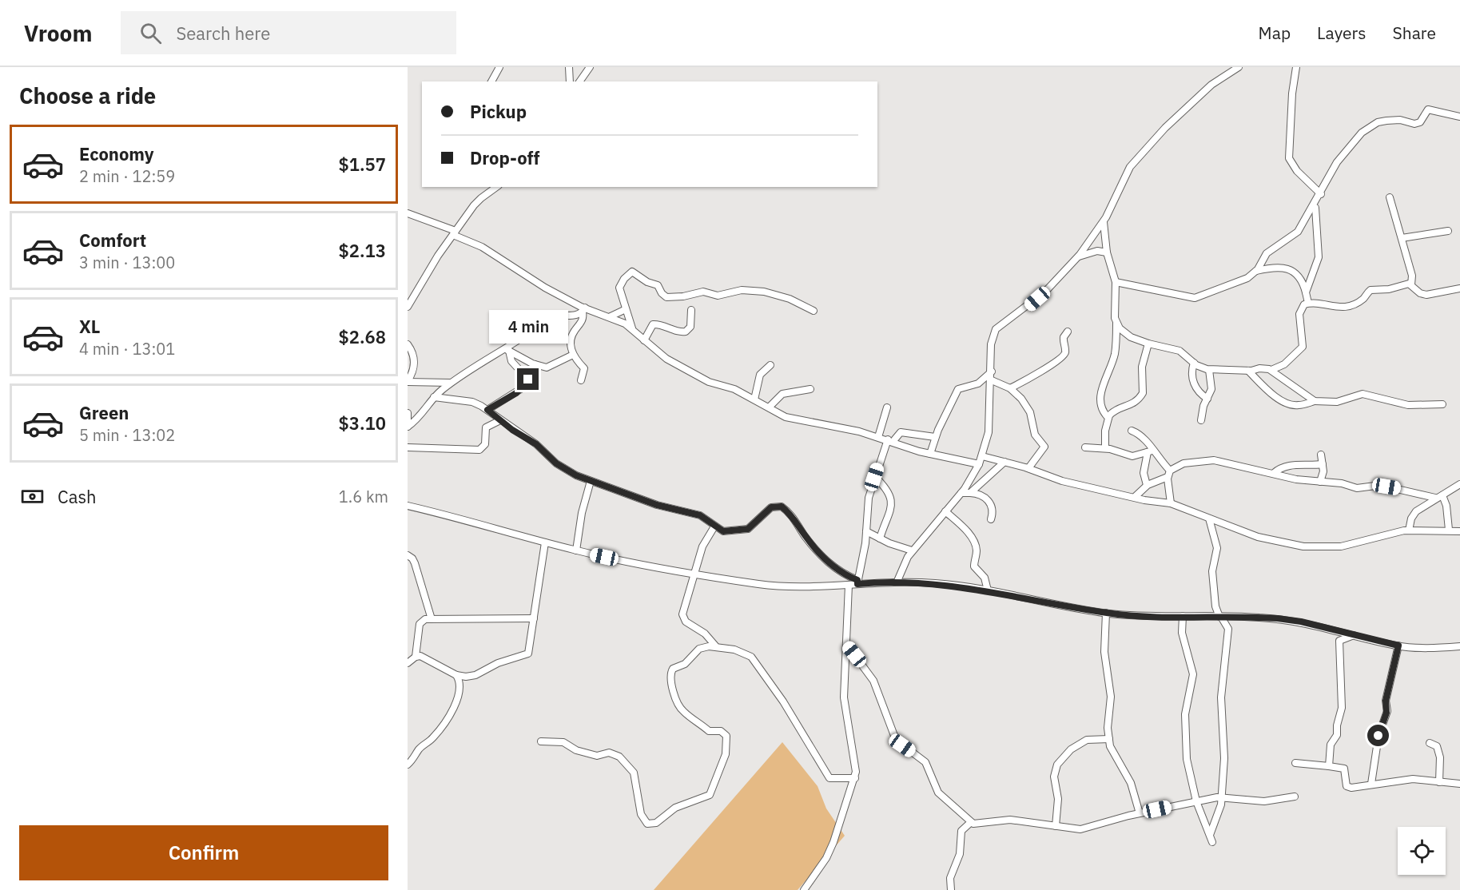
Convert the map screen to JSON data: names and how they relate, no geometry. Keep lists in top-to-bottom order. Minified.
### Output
{"page":{"header":"Vroom","search":"Search here","nav":["Map","Layers","Share"],"heading":"Choose a ride","banner":["Pickup","Drop-off"],"list":[{"name":"Economy","note":"2 min · 12:59","value":"$1.57"},{"name":"Comfort","note":"3 min · 13:00","value":"$2.13"},{"name":"XL","note":"4 min · 13:01","value":"$2.68"},{"name":"Green","note":"5 min · 13:02","value":"$3.10"}],"bubble":"4 min","pay":["Cash","1.6 km"],"buttons":"Confirm"}}
